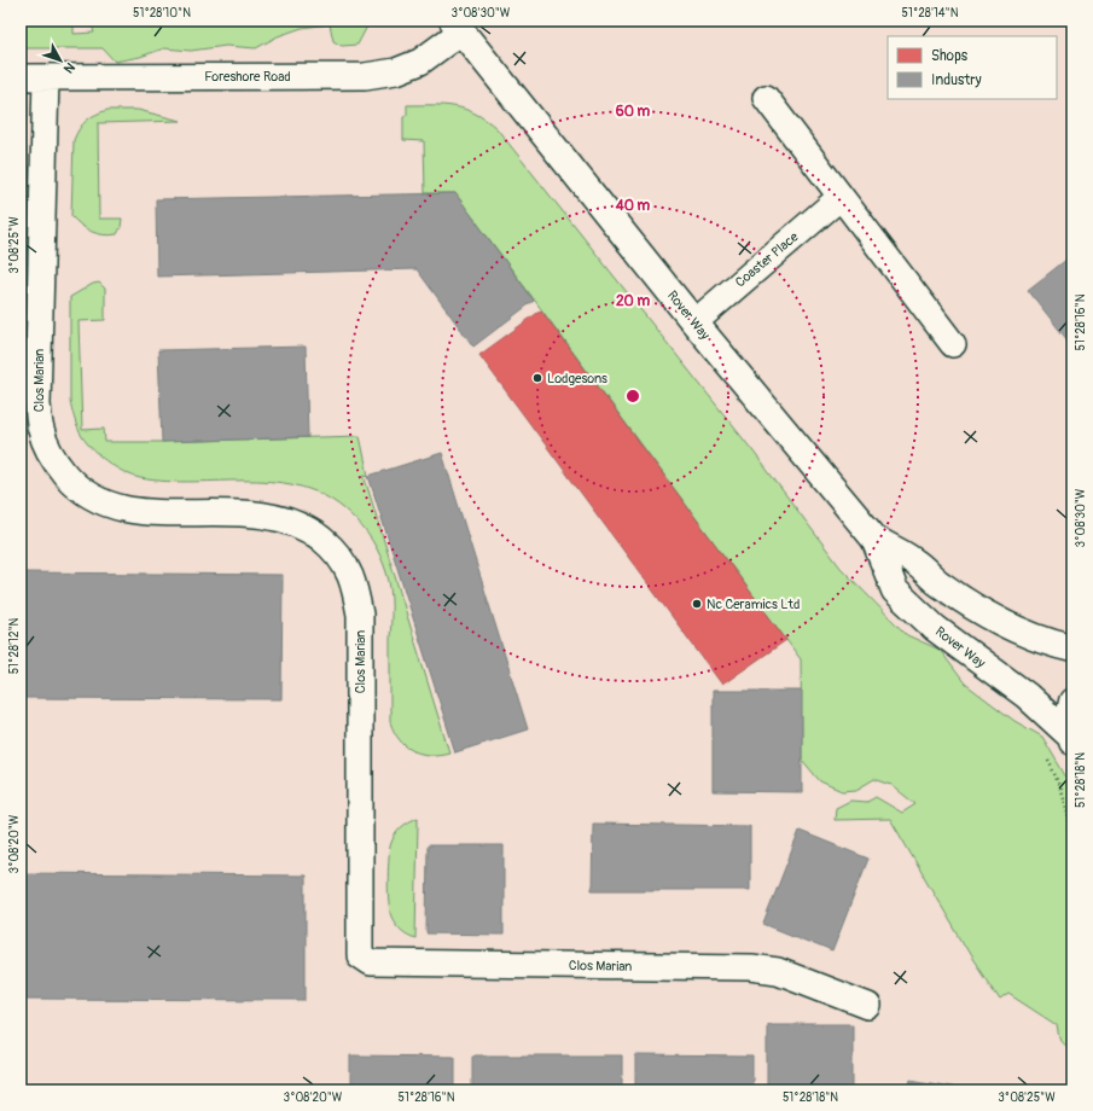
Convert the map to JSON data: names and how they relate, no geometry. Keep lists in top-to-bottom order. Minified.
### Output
{"streets":{"street":["Foreshore Road","Coaster Place","Rover Way","Clos Marian"]},"crossings":[["Foreshore Road","Rover Way"],["Foreshore Road","Clos Marian"],["Coaster Place","Rover Way"]],"places":["Lodgesons","Nc Ceramics Ltd"],"legend":["Shops","Industry"],"north":"bottom right","coordinates":["51°28'10\"N","3°08'30\"W","51°28'14\"N","3°08'25\"W","51°28'16\"N","51°28'12\"N","51°28'18\"N","3°08'20\"W"],"rings":["60 m","40 m","20 m"]}
